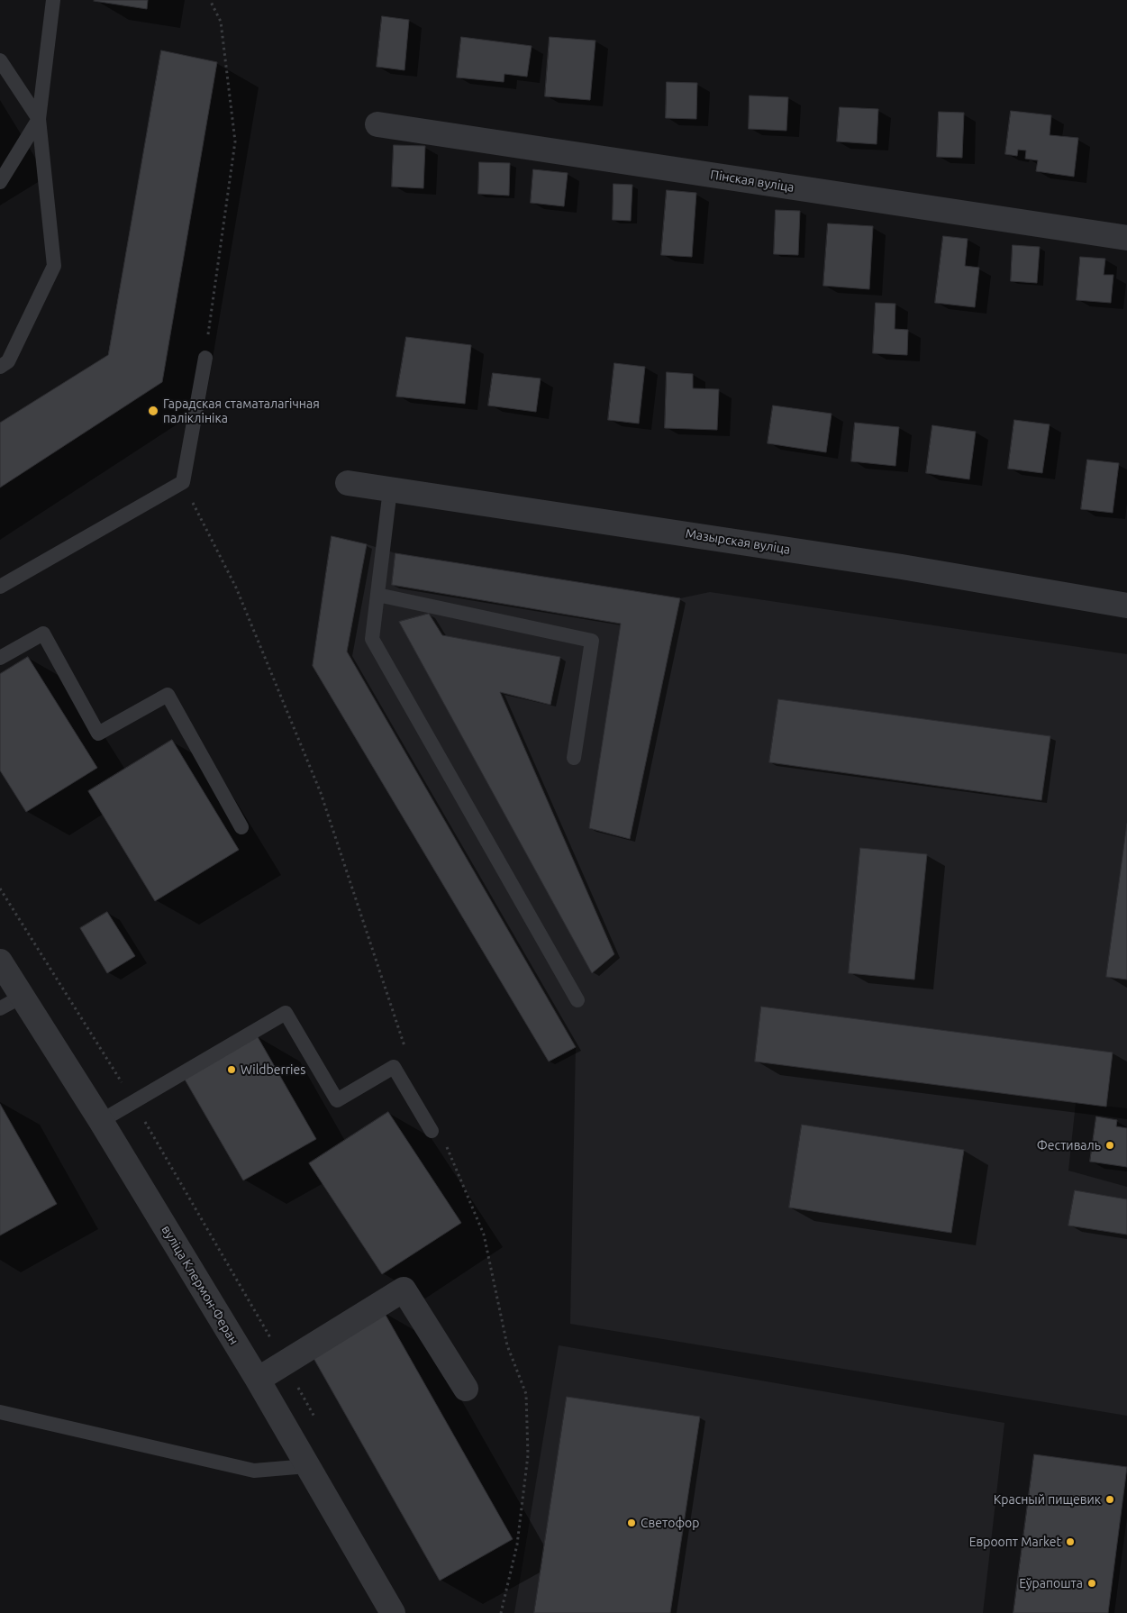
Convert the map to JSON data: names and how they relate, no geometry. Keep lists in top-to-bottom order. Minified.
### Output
{"streets":{"street":["Пінская вуліца","Мазырская вуліца","вуліца Клермон-Феран"]},"places":["Гарадская стаматалагічная паліклініка","Wildberries","Фестиваль","Красный пищевик","Светофор","Евроопт Market","Еўрапошта"]}
